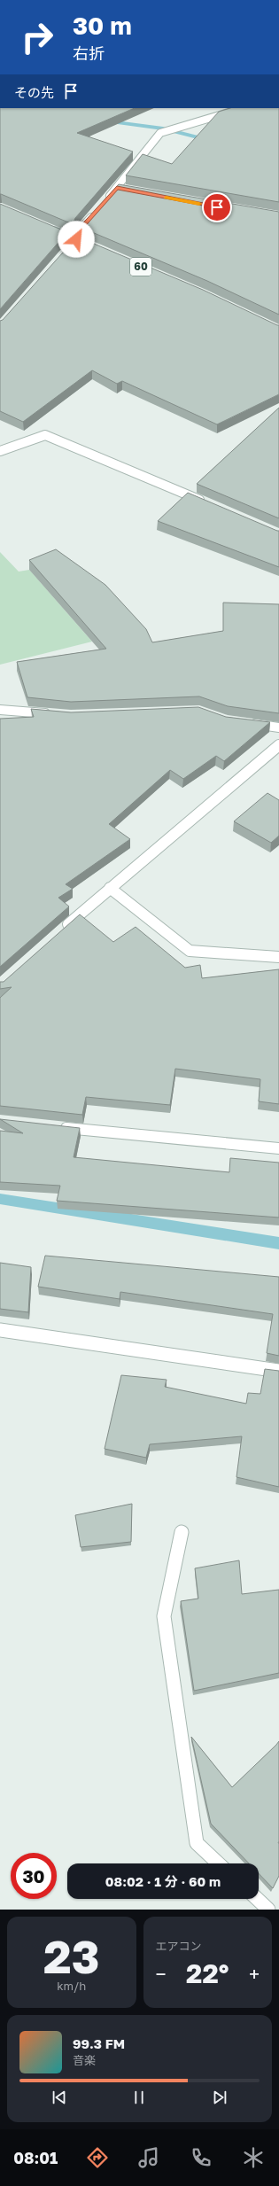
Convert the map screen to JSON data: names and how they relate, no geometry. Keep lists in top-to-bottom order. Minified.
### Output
{"page":{"turn":["30 m","右折"],"then":"その先","limit":"30","trip":"08:02 · 1 分 · 60 m","tile":[["23","km/h"],"エアコン"],"heat":["−","22°","+"],"song":["99.3 FM","音楽"],"tabs":"08:01"}}
